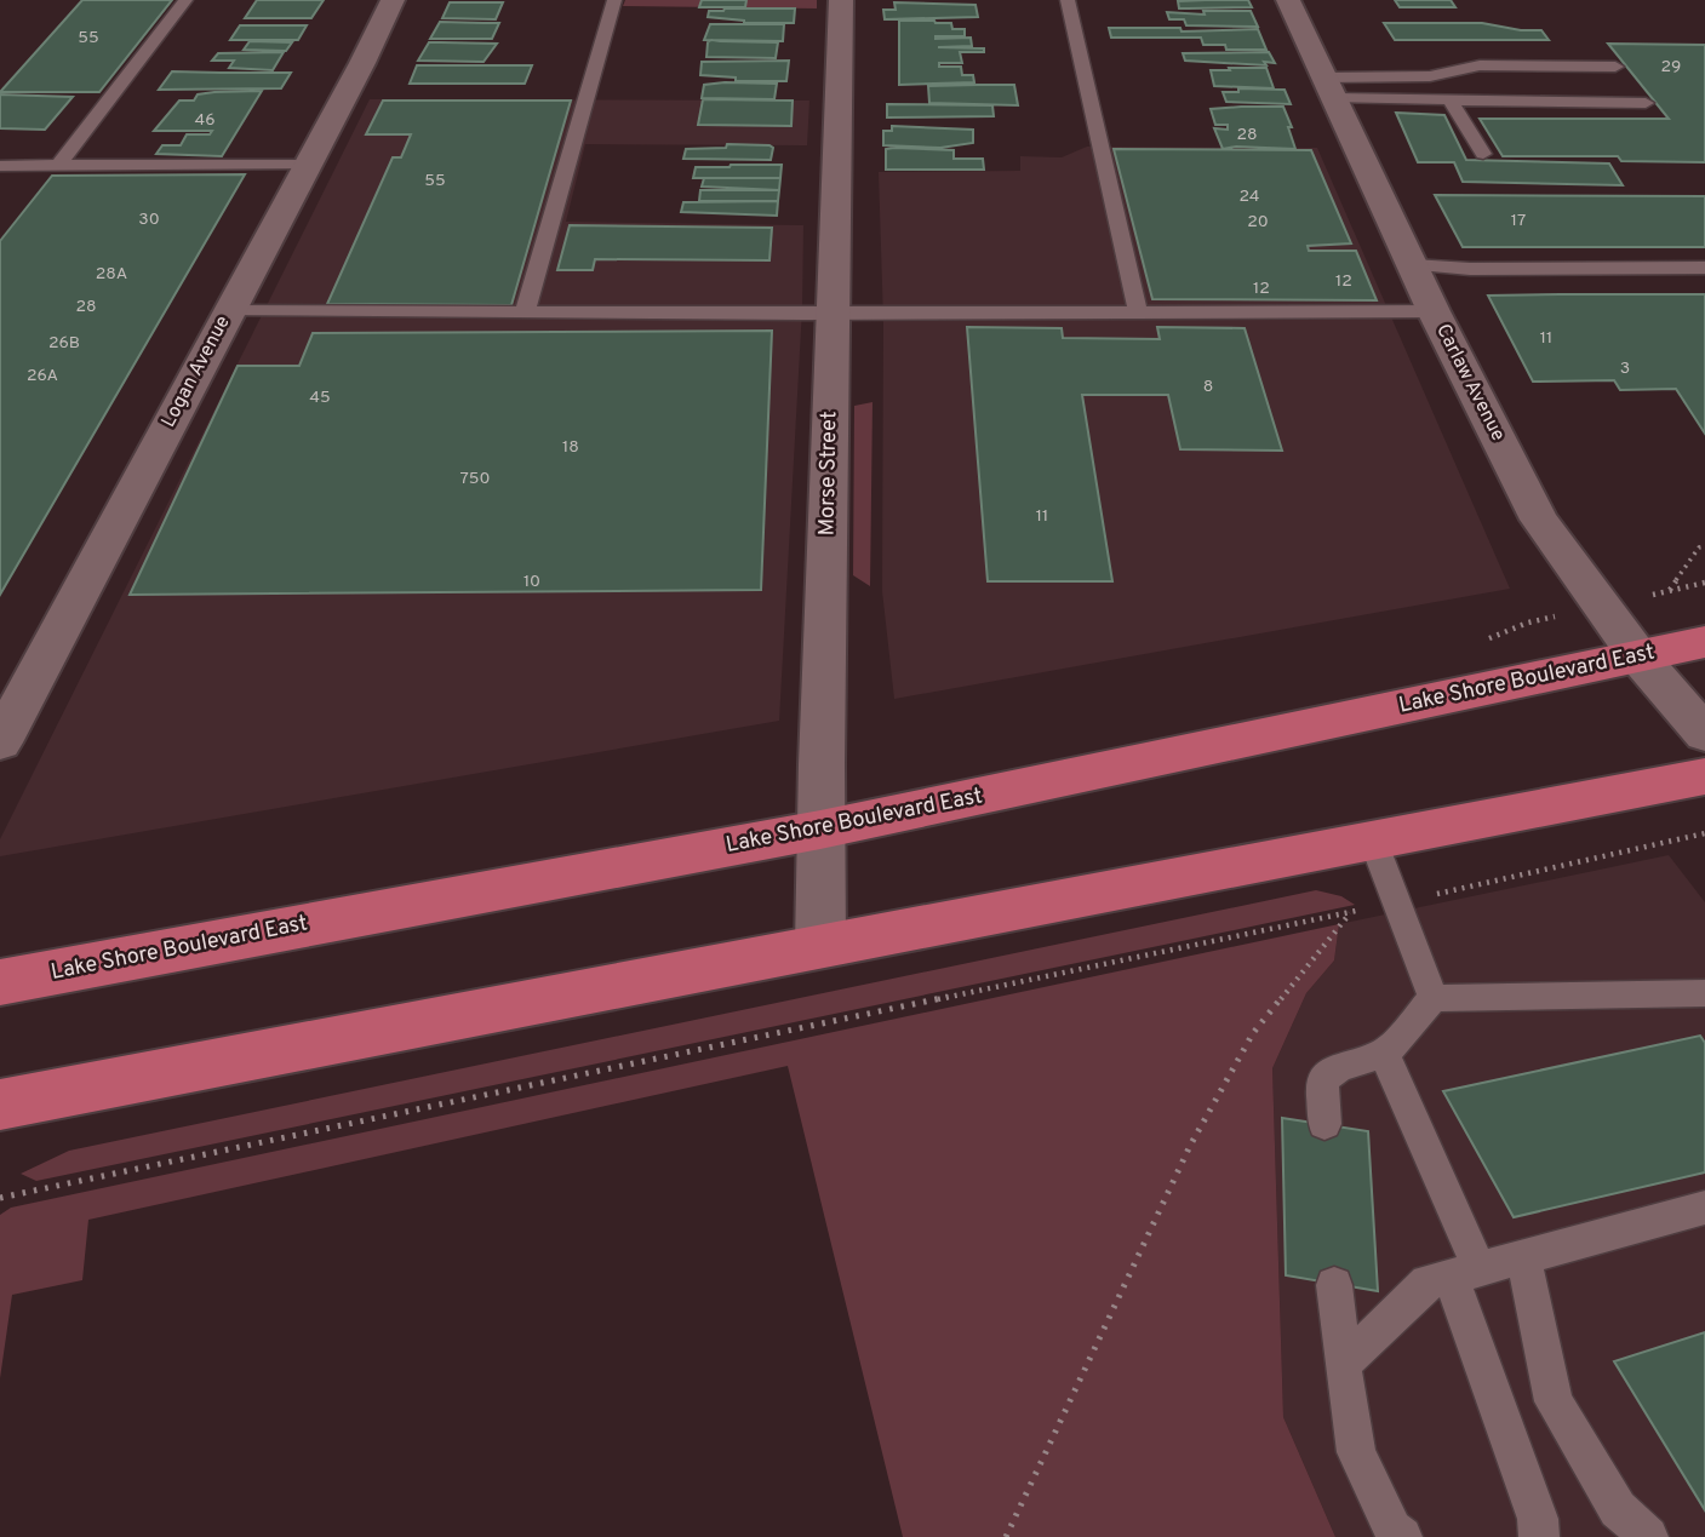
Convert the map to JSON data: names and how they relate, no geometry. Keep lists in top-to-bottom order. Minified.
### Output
{"streets":{"highway":["Lake Shore Boulevard East"],"street":["Logan Avenue","Carlaw Avenue","Morse Street"]},"crossings":[["Carlaw Avenue","Lake Shore Boulevard East"],["Morse Street","Lake Shore Boulevard East"]],"house_numbers":["55","29","46","28","55","24","30","17","20","28A","12","12","28","11","26B","3","26A","8","45","18","750","11","10"]}
